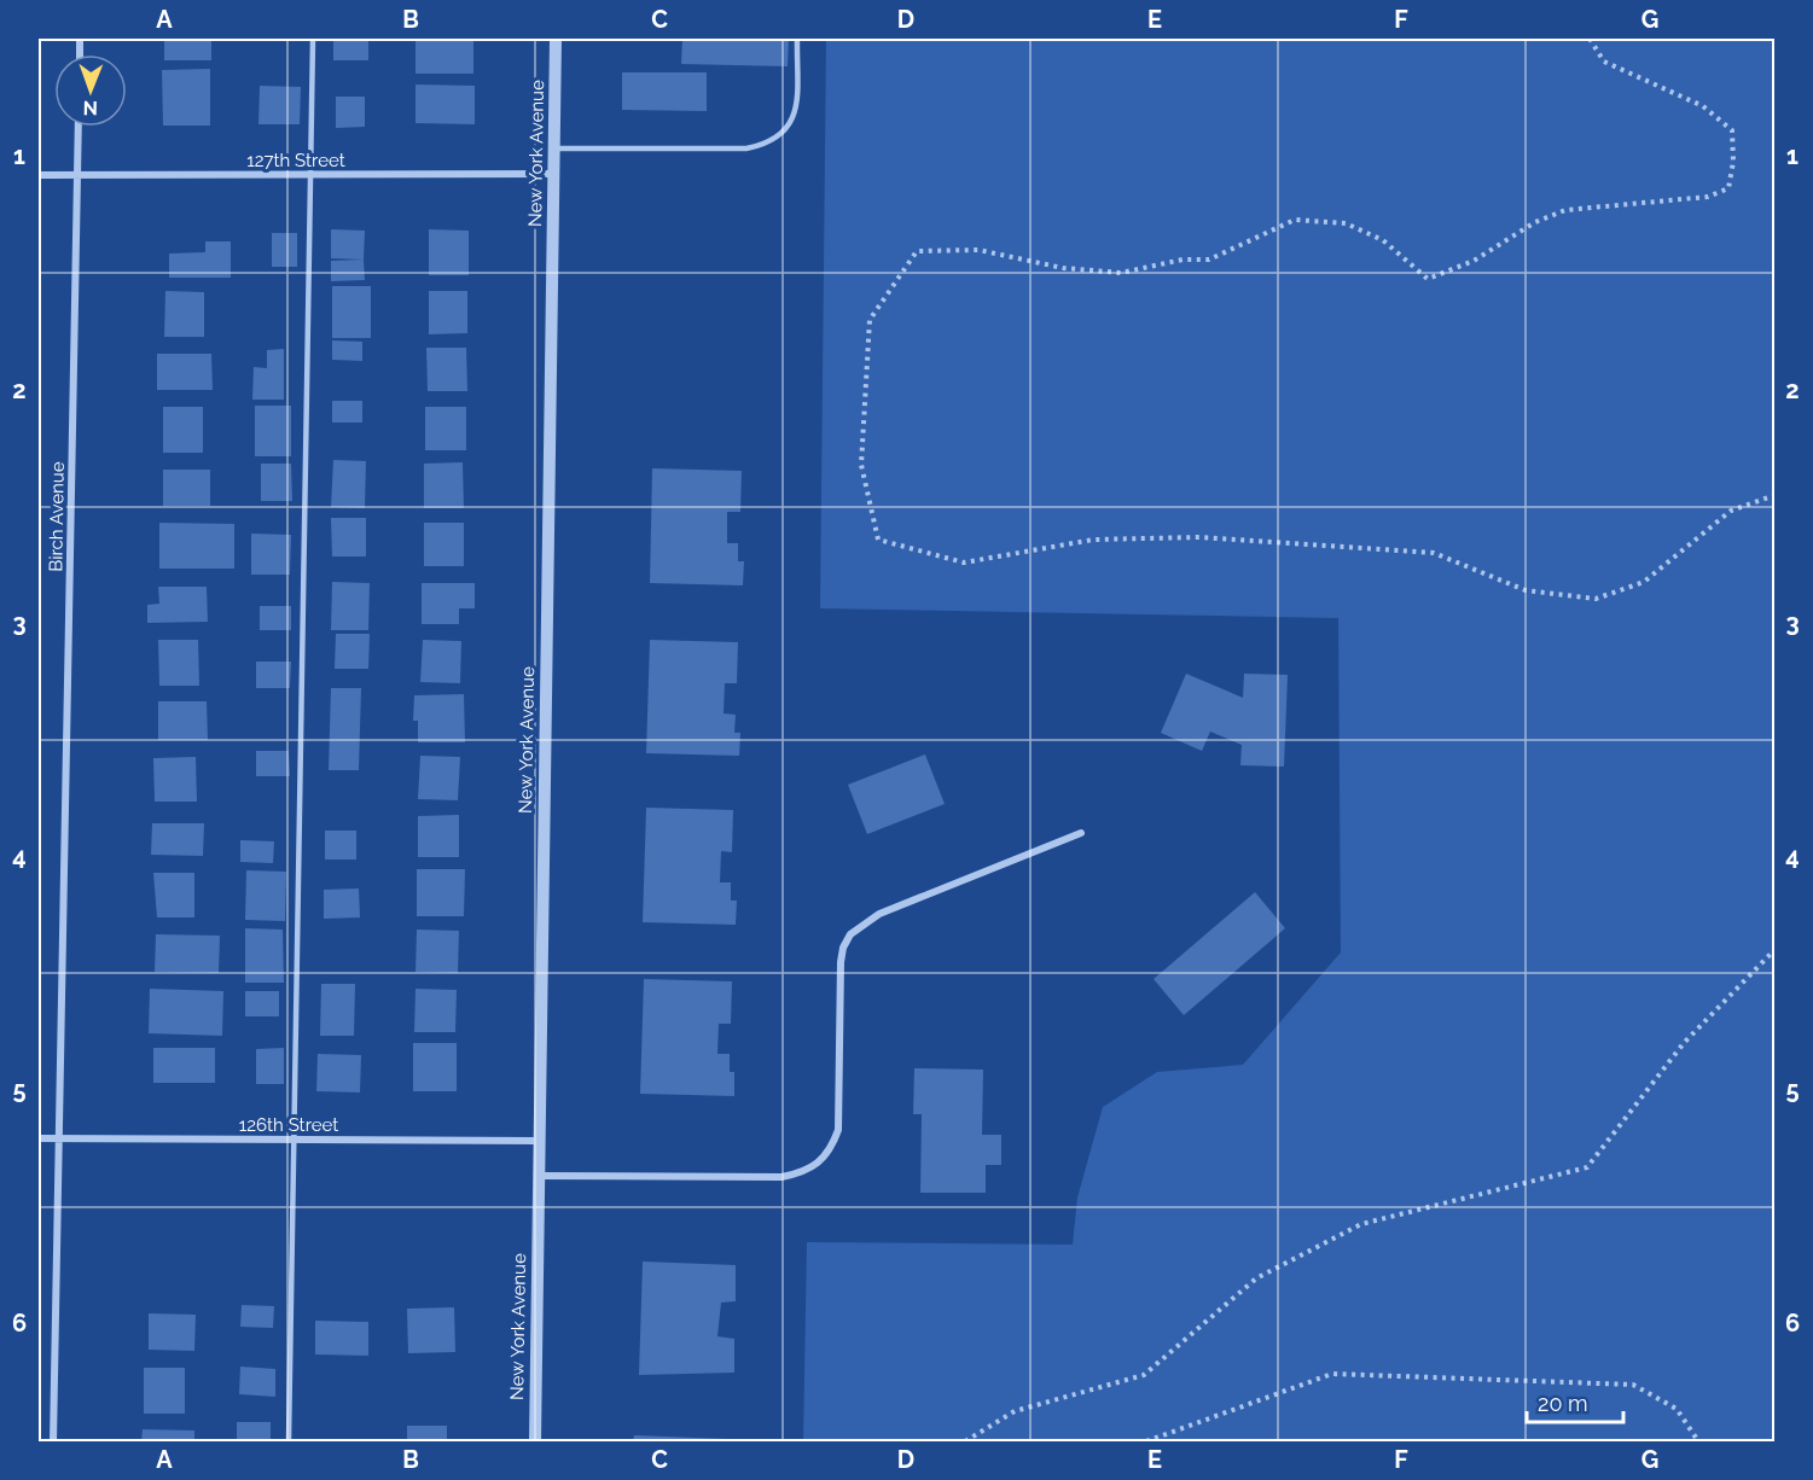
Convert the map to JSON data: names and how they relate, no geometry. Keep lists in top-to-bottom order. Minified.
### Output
{"streets":{"street":["New York Avenue","127th Street","Birch Avenue","126th Street"]},"crossings":[["New York Avenue","127th Street"],["New York Avenue","126th Street"],["127th Street","Birch Avenue"],["Birch Avenue","126th Street"]],"scale_bar":"20 m","north":"bottom","grid":{"columns":["A","B","C","D","E","F","G"],"rows":["1","2","3","4","5","6"]}}
